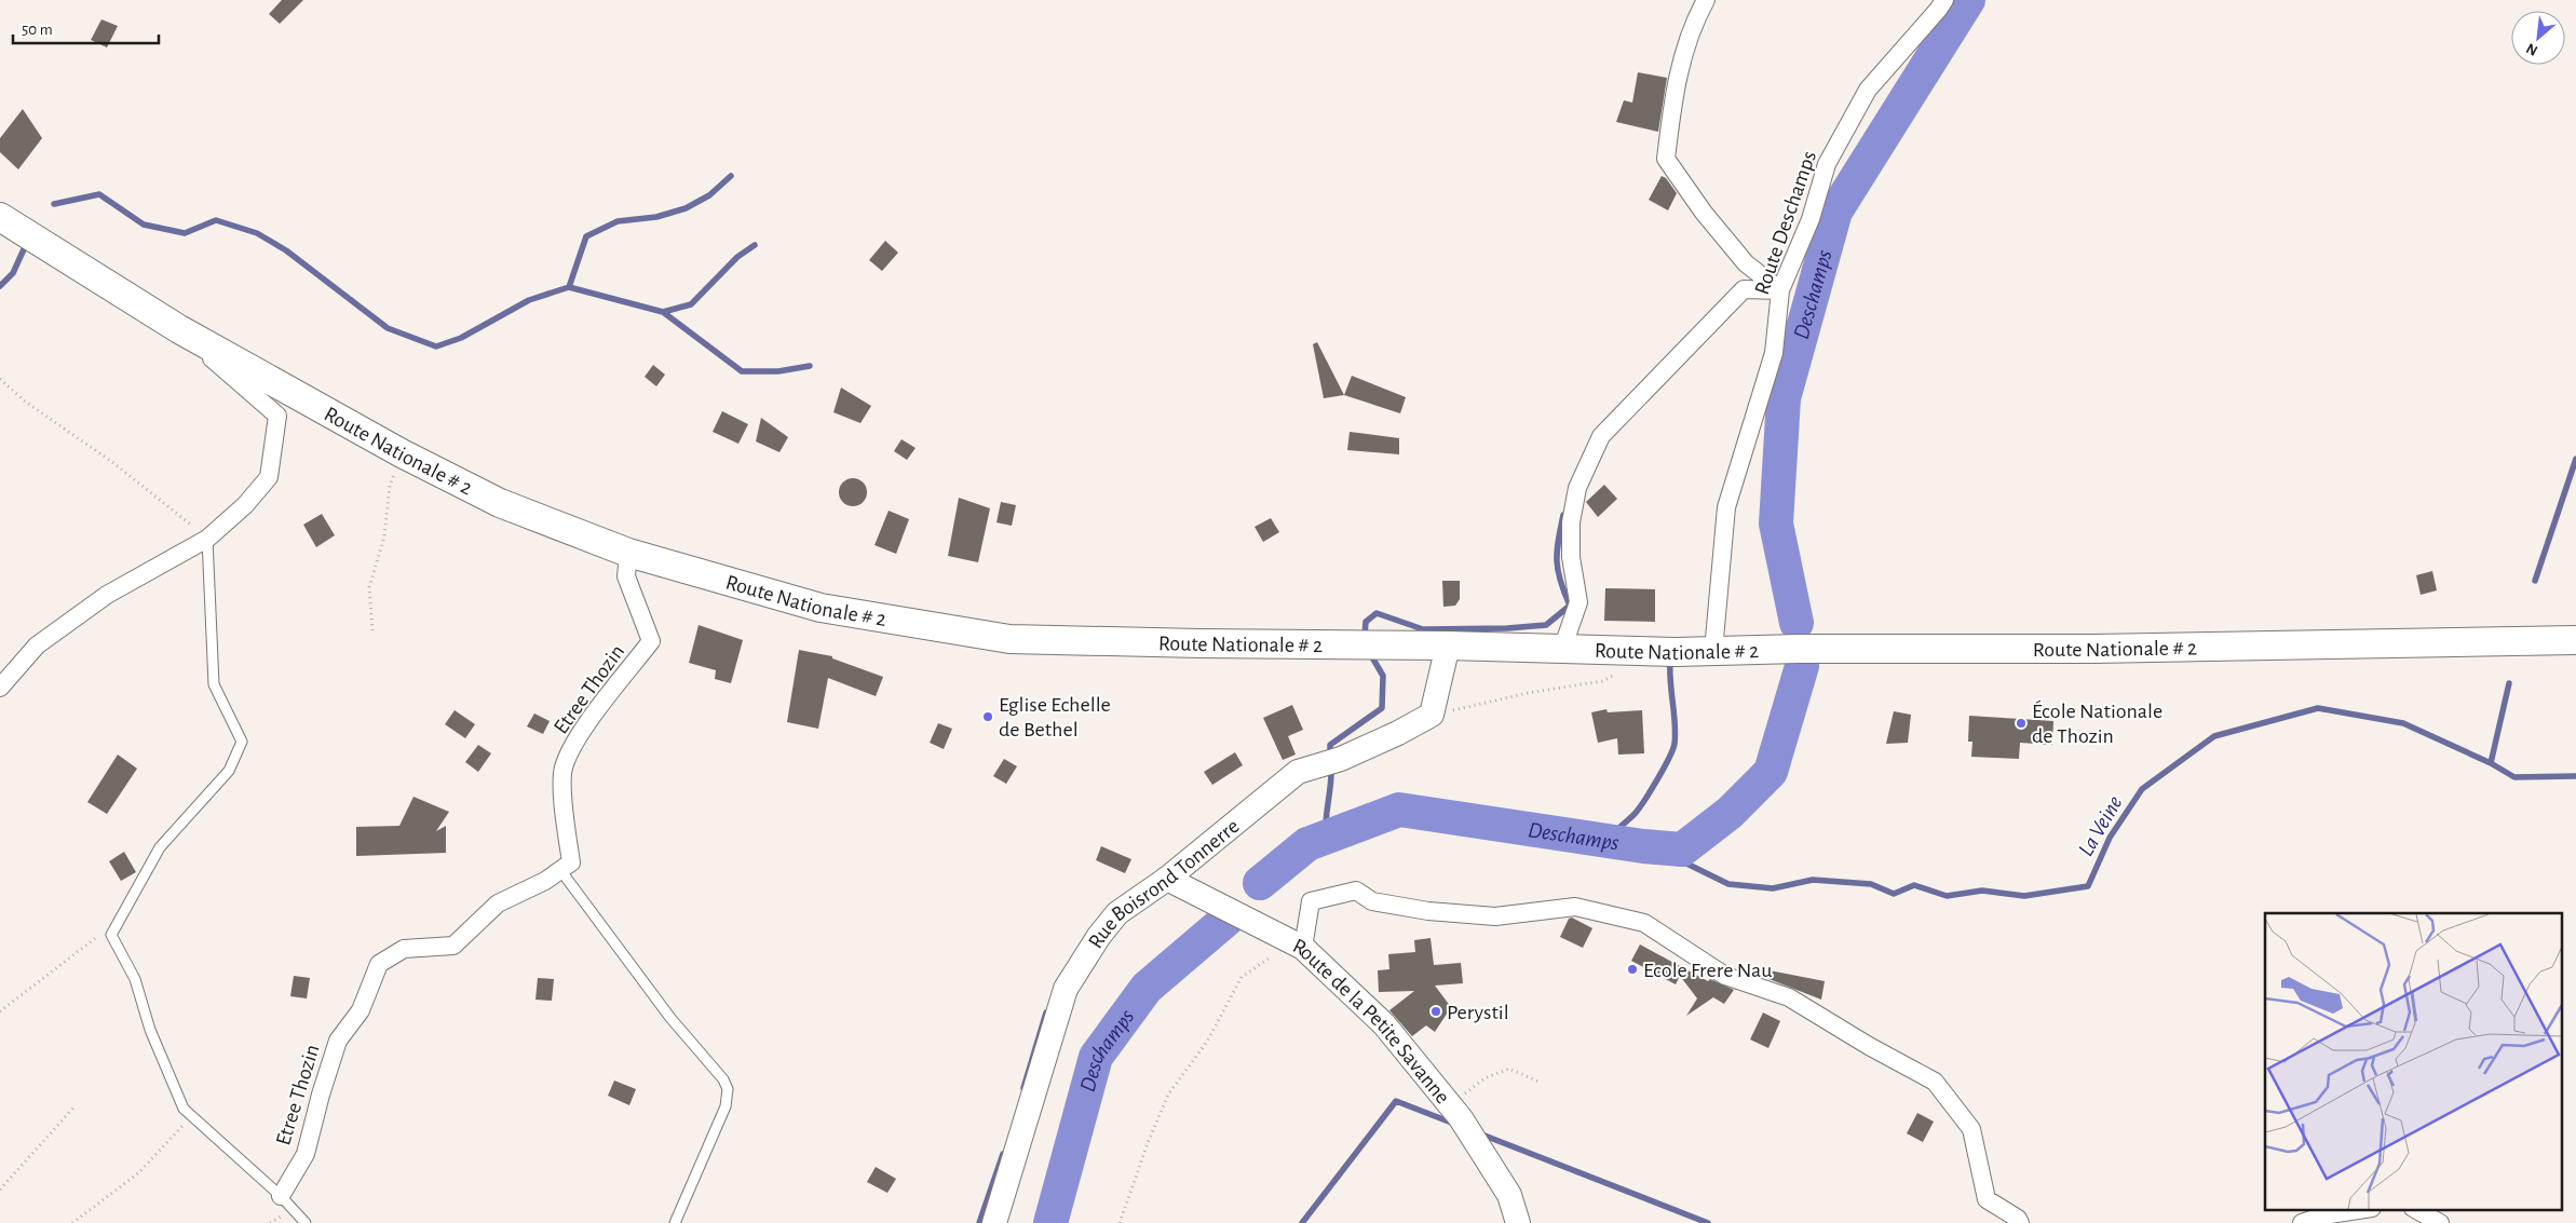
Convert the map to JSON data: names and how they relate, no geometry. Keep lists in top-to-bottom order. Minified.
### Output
{"streets":{"main road":["Route Nationale # 2"],"street":["Route Deschamps","Etree Thozin","Rue Boisrond Tonnerre","Route de la Petite Savanne"]},"crossings":[["Route Deschamps","Route Nationale # 2"],["Route Nationale # 2","Etree Thozin"],["Rue Boisrond Tonnerre","Route de la Petite Savanne"]],"water":["Deschamps","La Veine"],"places":["Eglise Echelle de Bethel","École Nationale de Thozin","Ecole Frere Nau","Perystil"],"scale_bar":"50 m","north":"bottom left"}
